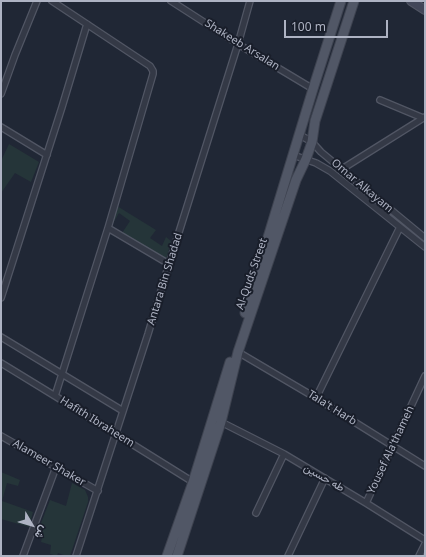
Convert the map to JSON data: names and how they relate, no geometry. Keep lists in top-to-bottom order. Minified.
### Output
{"streets":{"main road":["Al-Quds Street"],"street":["Shakeeb Arsalan","Omar Alkayam","Antara Bin Shadad","Tala't Harb","Hafith Ibraheem","Yousef Ala'thameh","Alameer Shaker","طه حسين"]},"crossings":[["Shakeeb Arsalan","Antara Bin Shadad"],["Omar Alkayam","Al-Quds Street"],["Al-Quds Street","Tala't Harb"],["Al-Quds Street","طه حسين"],["Antara Bin Shadad","Hafith Ibraheem"],["Antara Bin Shadad","Alameer Shaker"],["Tala't Harb","Yousef Ala'thameh"],["Yousef Ala'thameh","طه حسين"]],"scale_bar":"100 m","north":"bottom right"}
